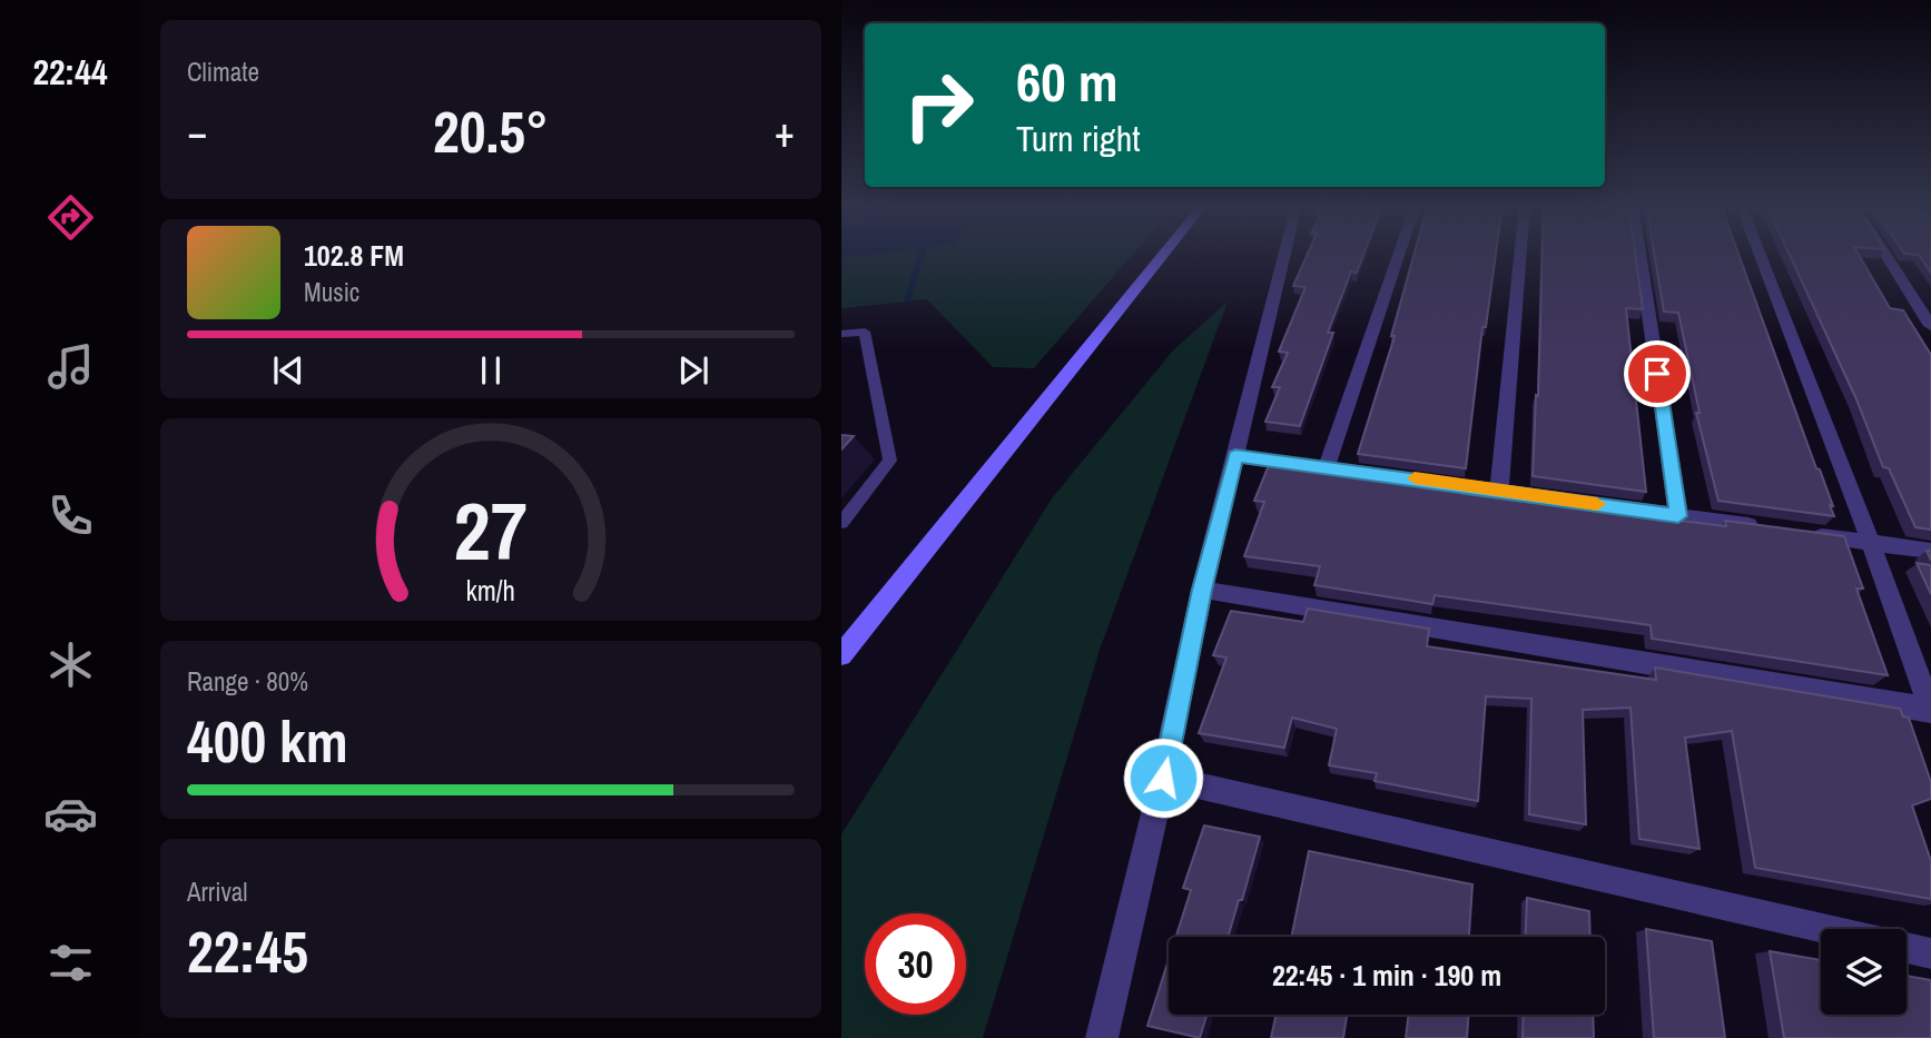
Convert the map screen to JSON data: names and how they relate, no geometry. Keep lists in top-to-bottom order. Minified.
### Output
{"page":{"tabs":"22:44","tile":["Climate",["Range · 80%","400 km"],["Arrival","22:45"]],"turn":["60 m","Turn right"],"heat":["−","20.5°","+"],"song":["102.8 FM","Music"],"limit":"30","trip":"22:45 · 1 min · 190 m","gauge":["27","km/h"]}}
